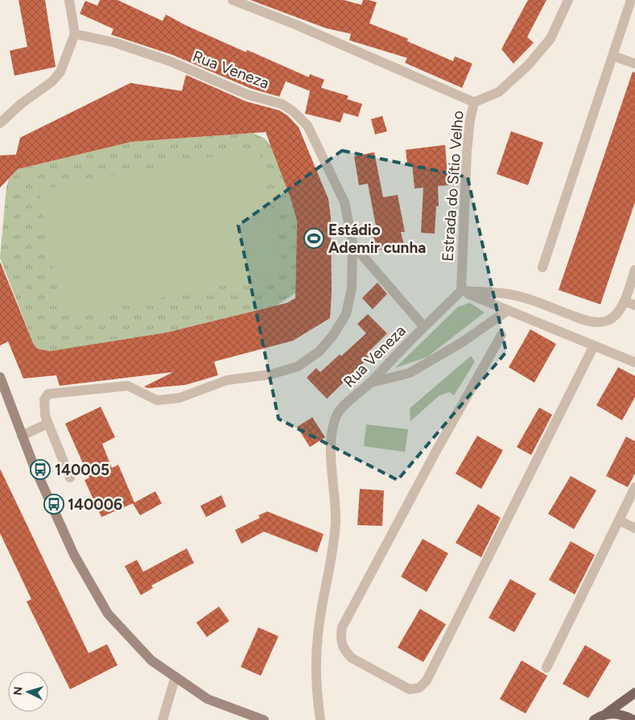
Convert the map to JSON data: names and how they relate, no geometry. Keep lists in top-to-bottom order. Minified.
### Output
{"streets":{"street":["Rua Veneza","Estrada do Sítio Velho"]},"places":{"sports":["Estádio Ademir cunha"],"bus stop":["140005","140006"]},"north":"left"}
